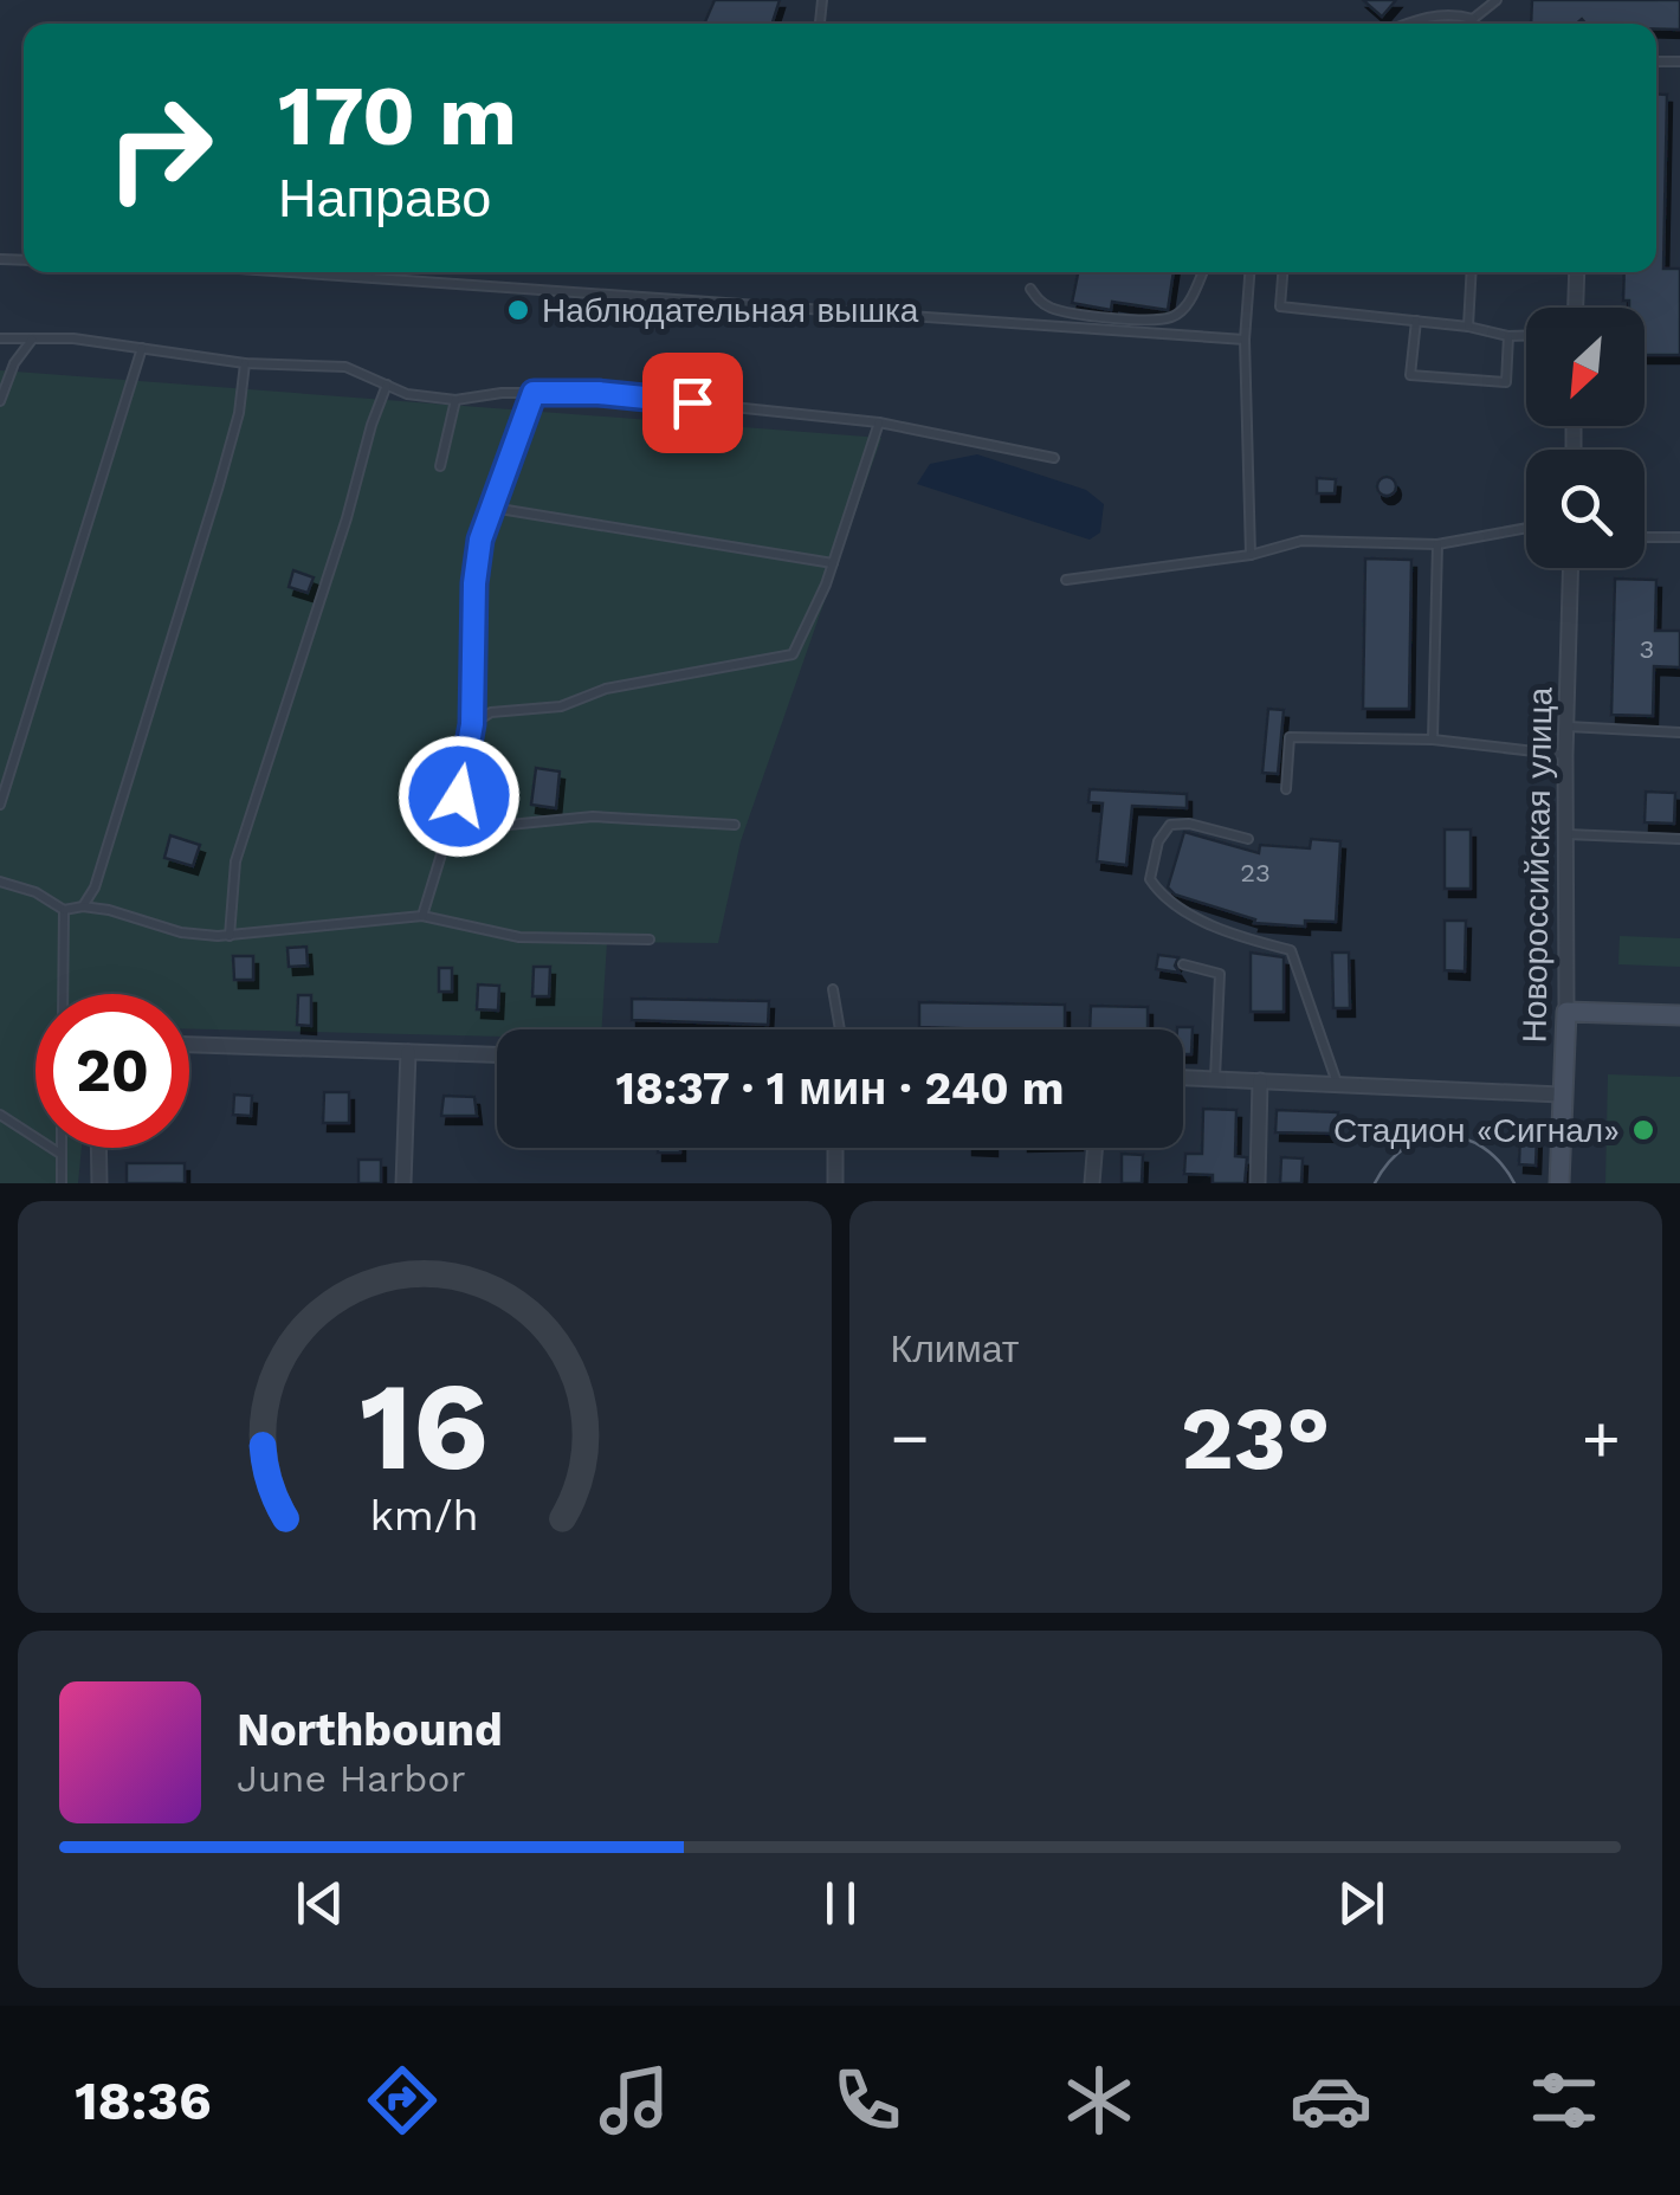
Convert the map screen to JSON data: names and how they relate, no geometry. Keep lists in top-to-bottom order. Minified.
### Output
{"streets":{"main road":["Новороссийская улица"]},"places":["Наблюдательная вышка","Стадион «Сигнал»"],"house_numbers":["3","23"],"north":"bottom left","page":{"turn":["170 m","Направо"],"limit":"20","trip":"18:37 · 1 мин · 240 m","tile":"Климат","heat":["−","23°","+"],"song":["Northbound","June Harbor"],"tabs":"18:36","gauge":["16","km/h"]}}
